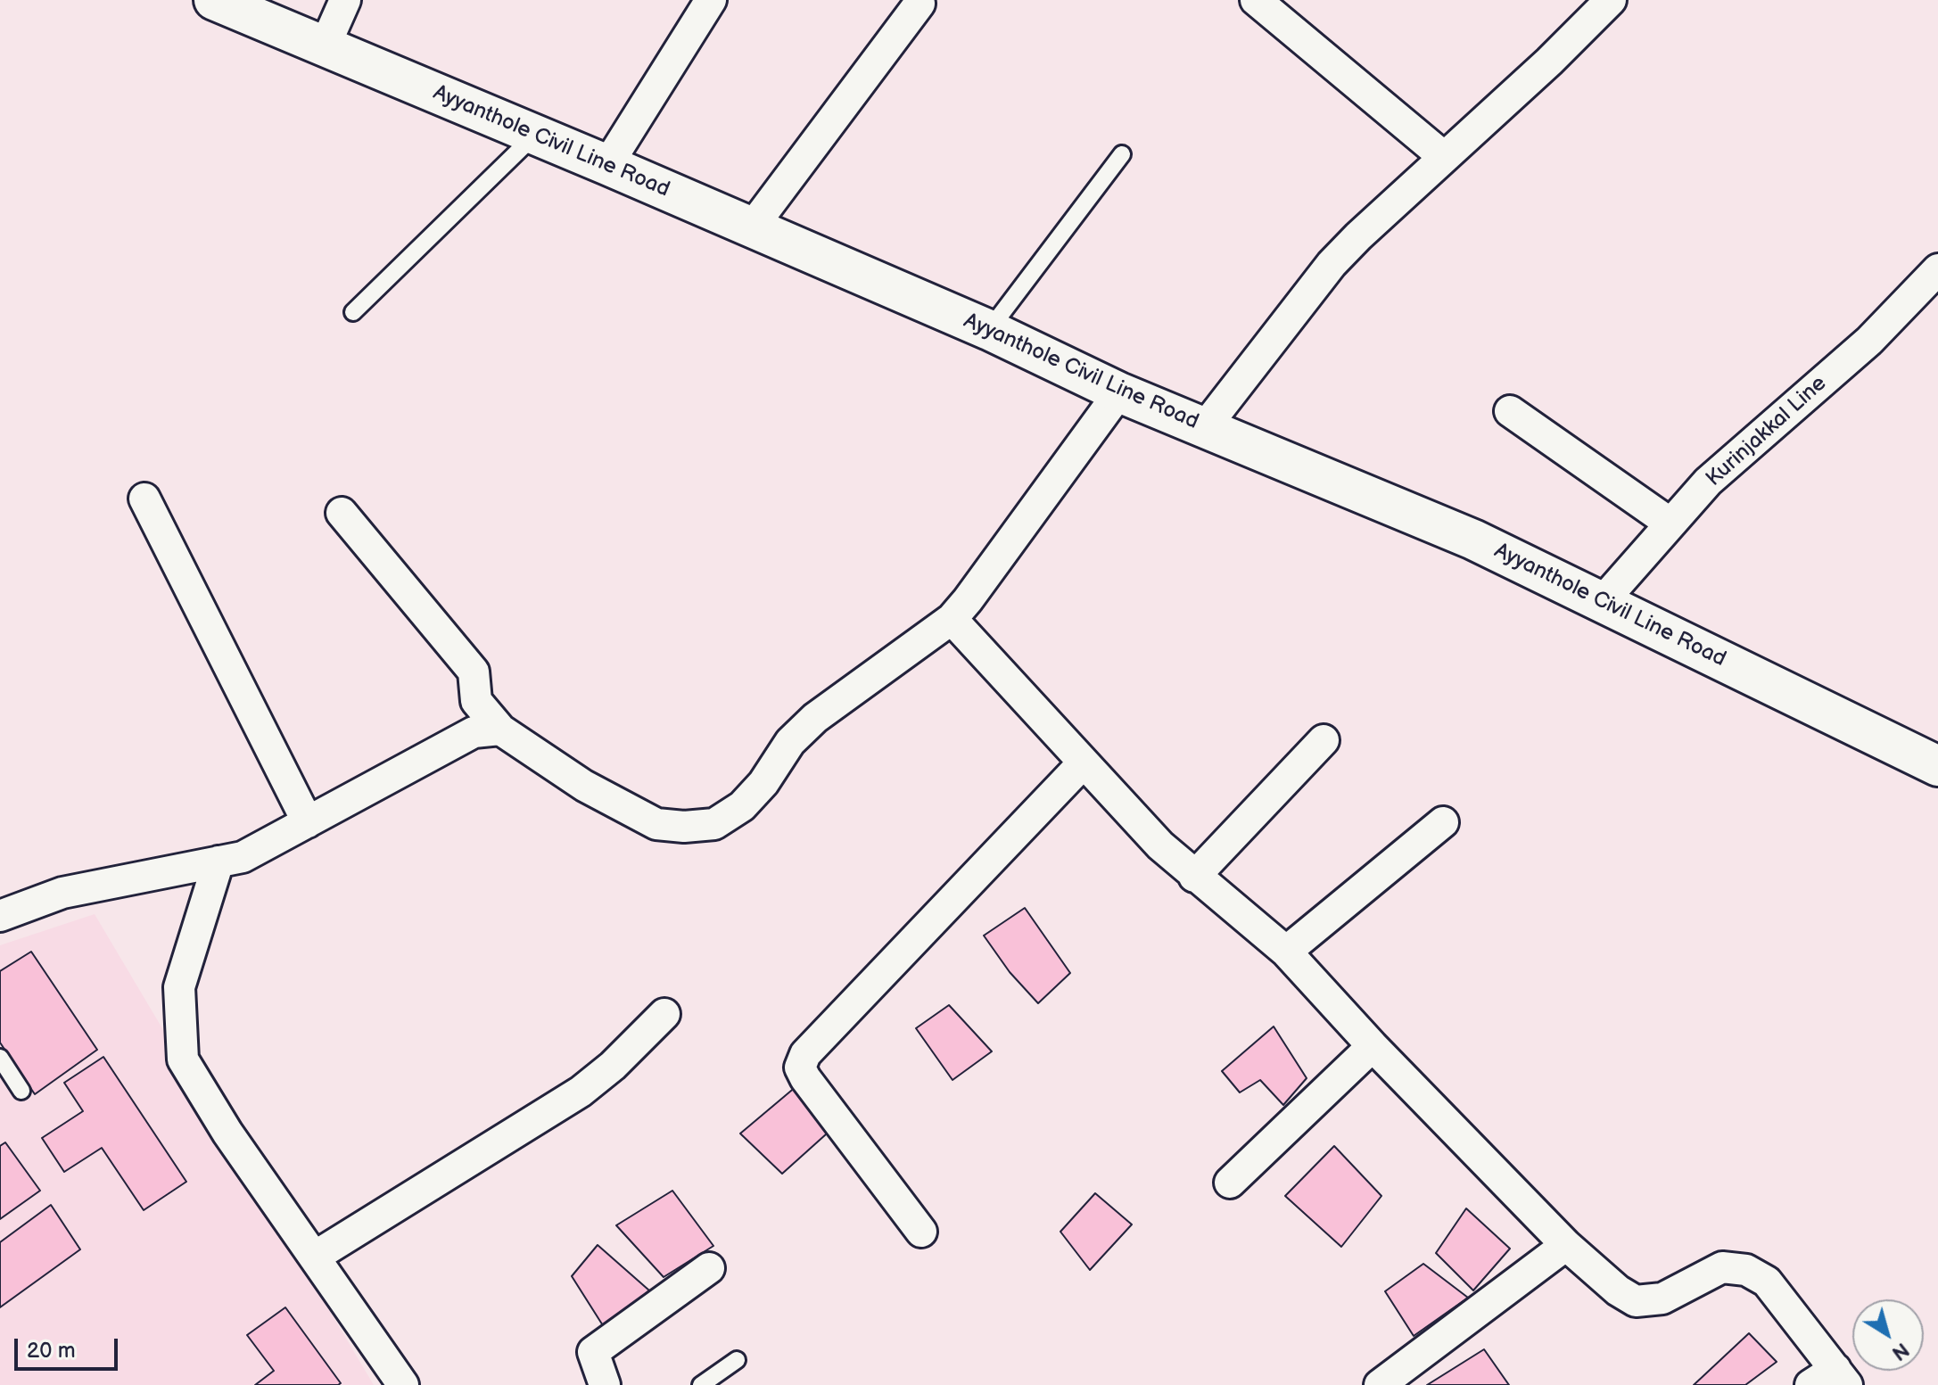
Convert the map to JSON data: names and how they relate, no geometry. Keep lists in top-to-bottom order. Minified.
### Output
{"streets":{"main road":["Ayyanthole Civil Line Road"],"street":["Kurinjakkal Line"]},"crossings":[["Ayyanthole Civil Line Road","Kurinjakkal Line"]],"scale_bar":"20 m","north":"bottom right"}
